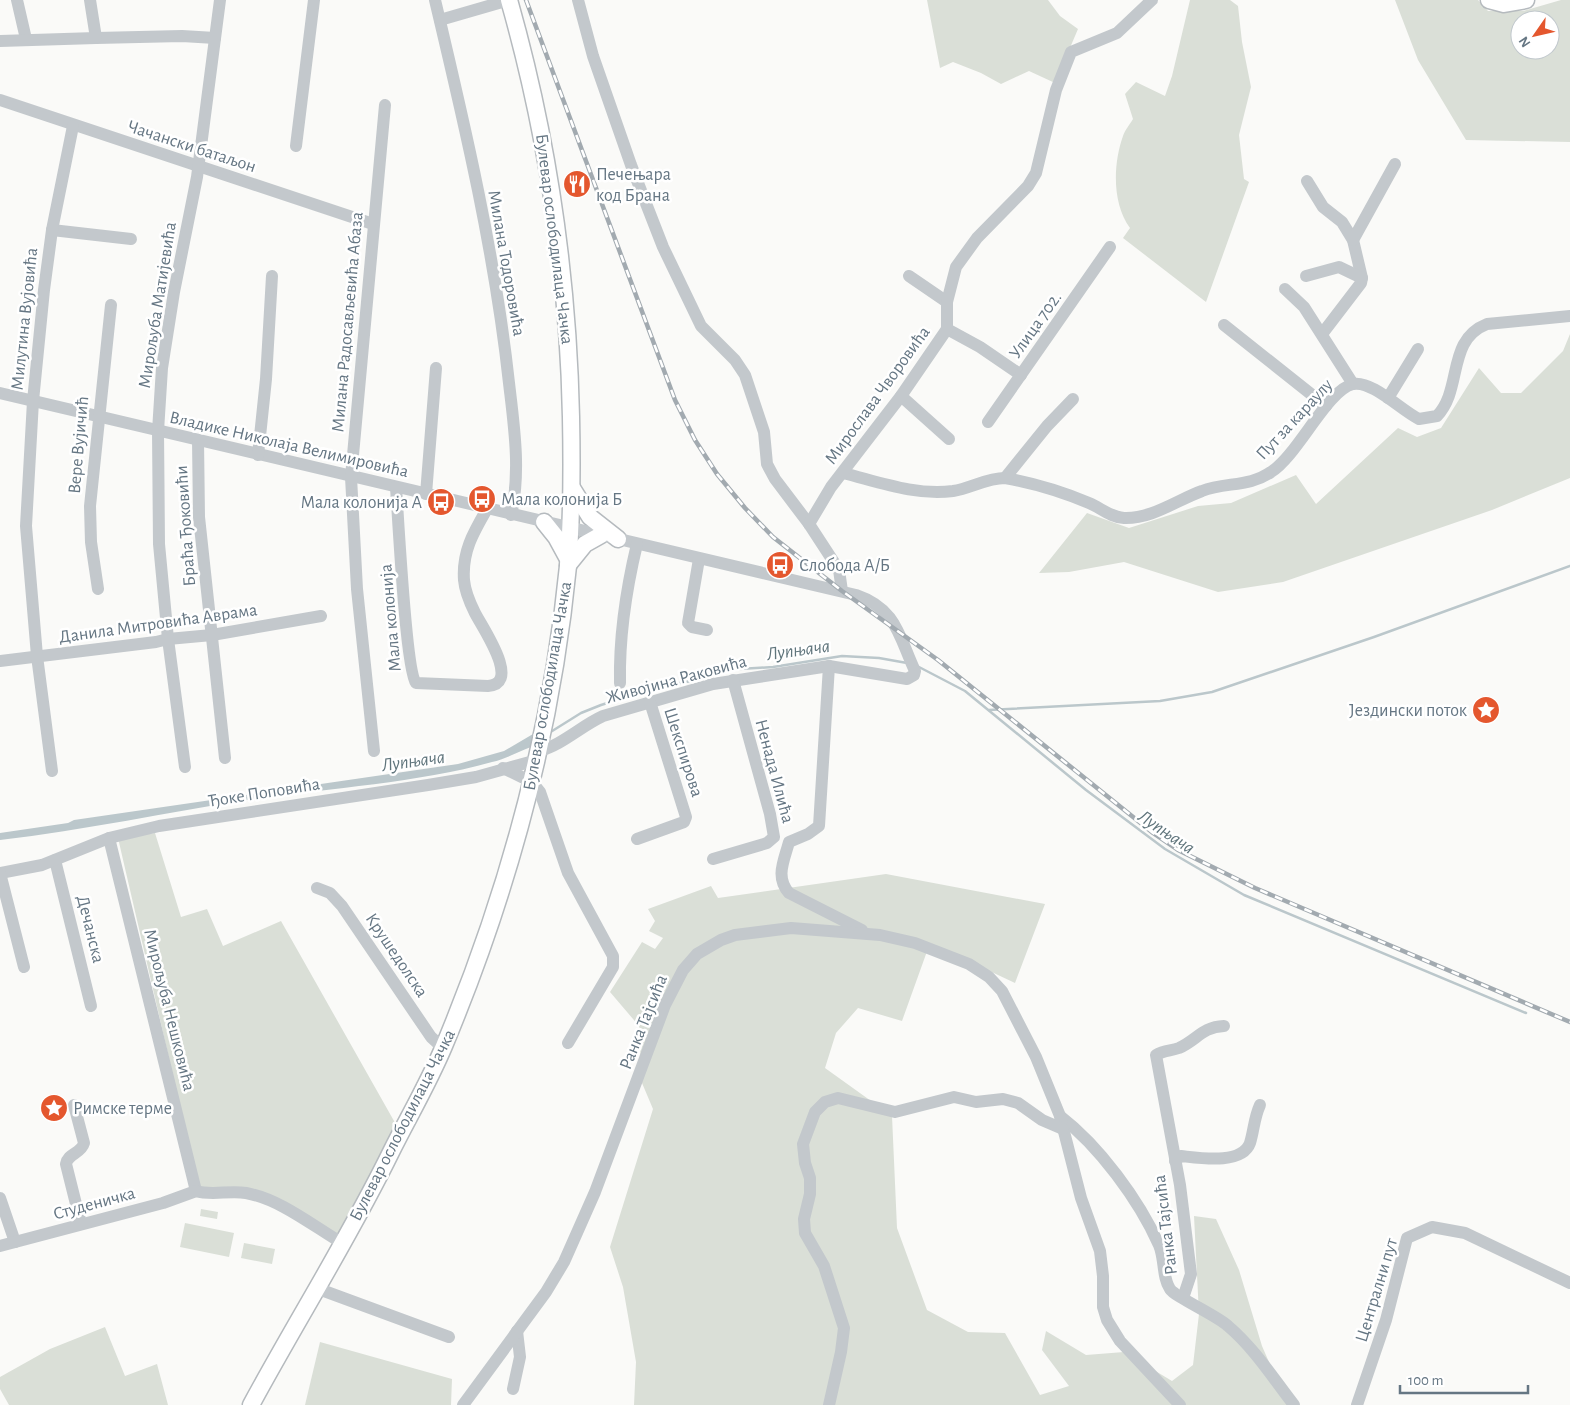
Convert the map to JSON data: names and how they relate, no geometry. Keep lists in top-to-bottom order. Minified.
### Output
{"streets":{"main road":["Булевар ослободилаца Чачка"],"street":["Чачански батаљон","Милана Тодоровића","Мирољуба Матијевића","Милутина Вујовића","Милана Радосављевића Абаза","Улица 702.","Мирослава Чворовића","Пут за караулу","Владике Николаја Велимировића","Вере Вујичић","Браћа Ђоковићи","Мала колонија","Данила Митровића Аврама","Живојина Раковића","Шекспирова","Ненада Илића","Ђоке Поповића","Дечанска","Крушедолска","Мирољуба Нешковића","Ранка Тајсића","Студеничка","Централни пут"]},"crossings":[["Чачански батаљон","Мирољуба Матијевића"],["Чачански батаљон","Милутина Вујовића"],["Чачански батаљон","Милана Радосављевића Абаза"],["Булевар ослободилаца Чачка","Владике Николаја Велимировића"],["Булевар ослободилаца Чачка","Живојина Раковића"],["Булевар ослободилаца Чачка","Ђоке Поповића"],["Булевар ослободилаца Чачка","Крушедолска"],["Милана Тодоровића","Владике Николаја Велимировића"],["Мирољуба Матијевића","Владике Николаја Велимировића"],["Мирољуба Матијевића","Данила Митровића Аврама"],["Милутина Вујовића","Владике Николаја Велимировића"],["Милутина Вујовића","Данила Митровића Аврама"],["Милана Радосављевића Абаза","Владике Николаја Велимировића"],["Мирослава Чворовића","Пут за караулу"],["Владике Николаја Велимировића","Вере Вујичић"],["Владике Николаја Велимировића","Браћа Ђоковићи"],["Владике Николаја Велимировића","Мала колонија"],["Владике Николаја Велимировића","Живојина Раковића"],["Браћа Ђоковићи","Данила Митровића Аврама"],["Живојина Раковића","Шекспирова"],["Живојина Раковића","Ненада Илића"],["Живојина Раковића","Ђоке Поповића"],["Ђоке Поповића","Дечанска"],["Ђоке Поповића","Мирољуба Нешковића"],["Мирољуба Нешковића","Студеничка"]],"water":["Лупњача"],"places":{"restaurant":["Печењара код Брана"],"bus stop":["Мала колонија Б","Мала колонија А","Слобода А/Б"],"place":["Јездински поток","Римске терме"]},"scale_bar":"100 m","north":"bottom left"}
